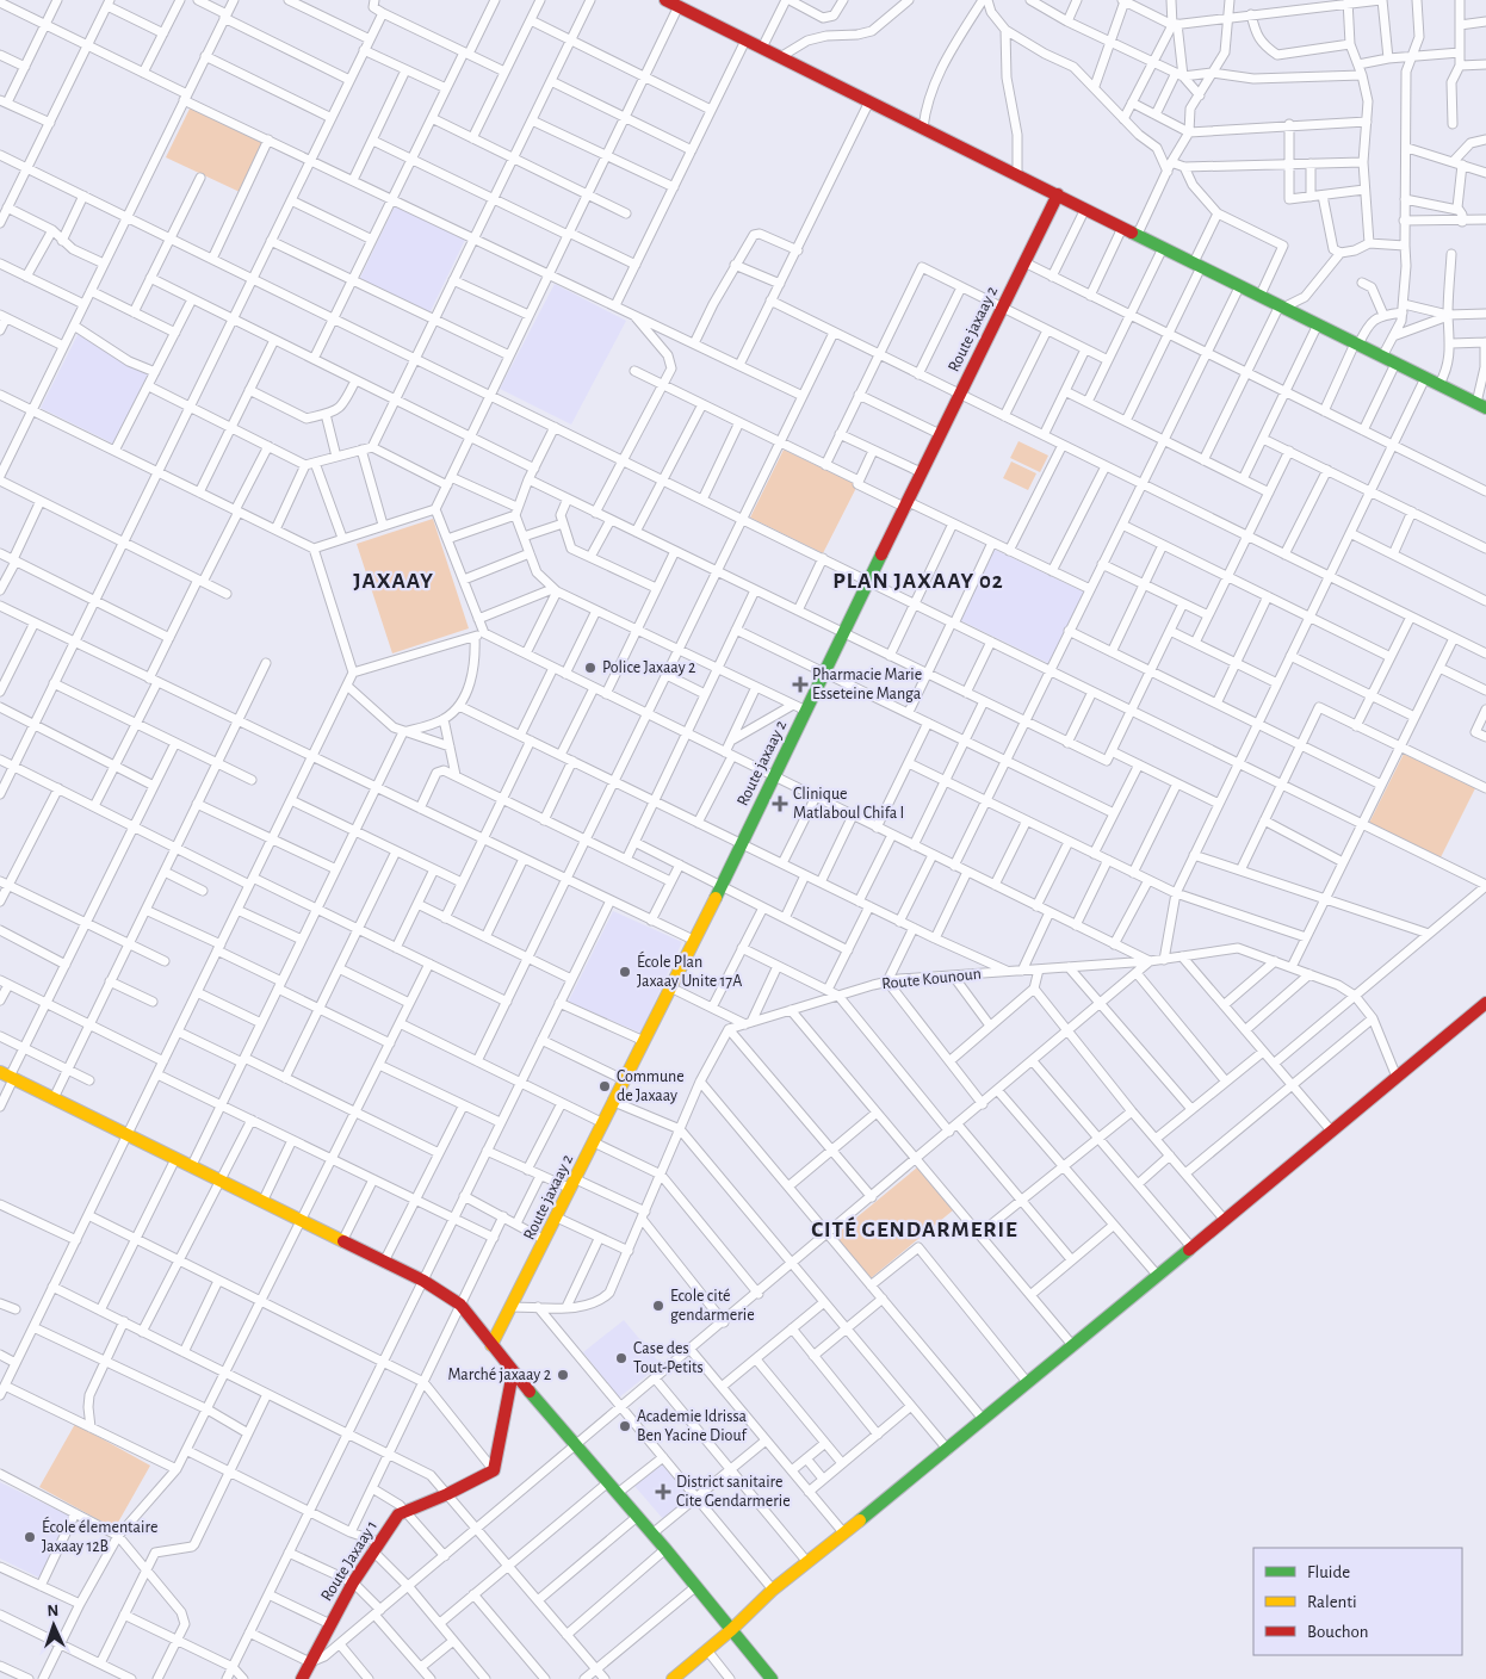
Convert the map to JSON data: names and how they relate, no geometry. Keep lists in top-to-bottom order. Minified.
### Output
{"streets":{"street":["Route jaxaay 2","Route Kounoun","Route Jaxaay 1"]},"districts":["JAXAAY","PLAN JAXAAY 02","CITÉ GENDARMERIE"],"places":{"other":["Police Jaxaay 2","École Plan Jaxaay Unite 17A","Commune de Jaxaay","Ecole cité gendarmerie","Case des Tout-Petits","Marché jaxaay 2","Academie Idrissa Ben Yacine Diouf","École élementaire Jaxaay 12B"],"health":["Pharmacie Marie Esseteine Manga","Clinique Matlaboul Chifa I","District sanitaire Cite Gendarmerie"]},"legend":["Fluide","Ralenti","Bouchon"],"north":"top"}
